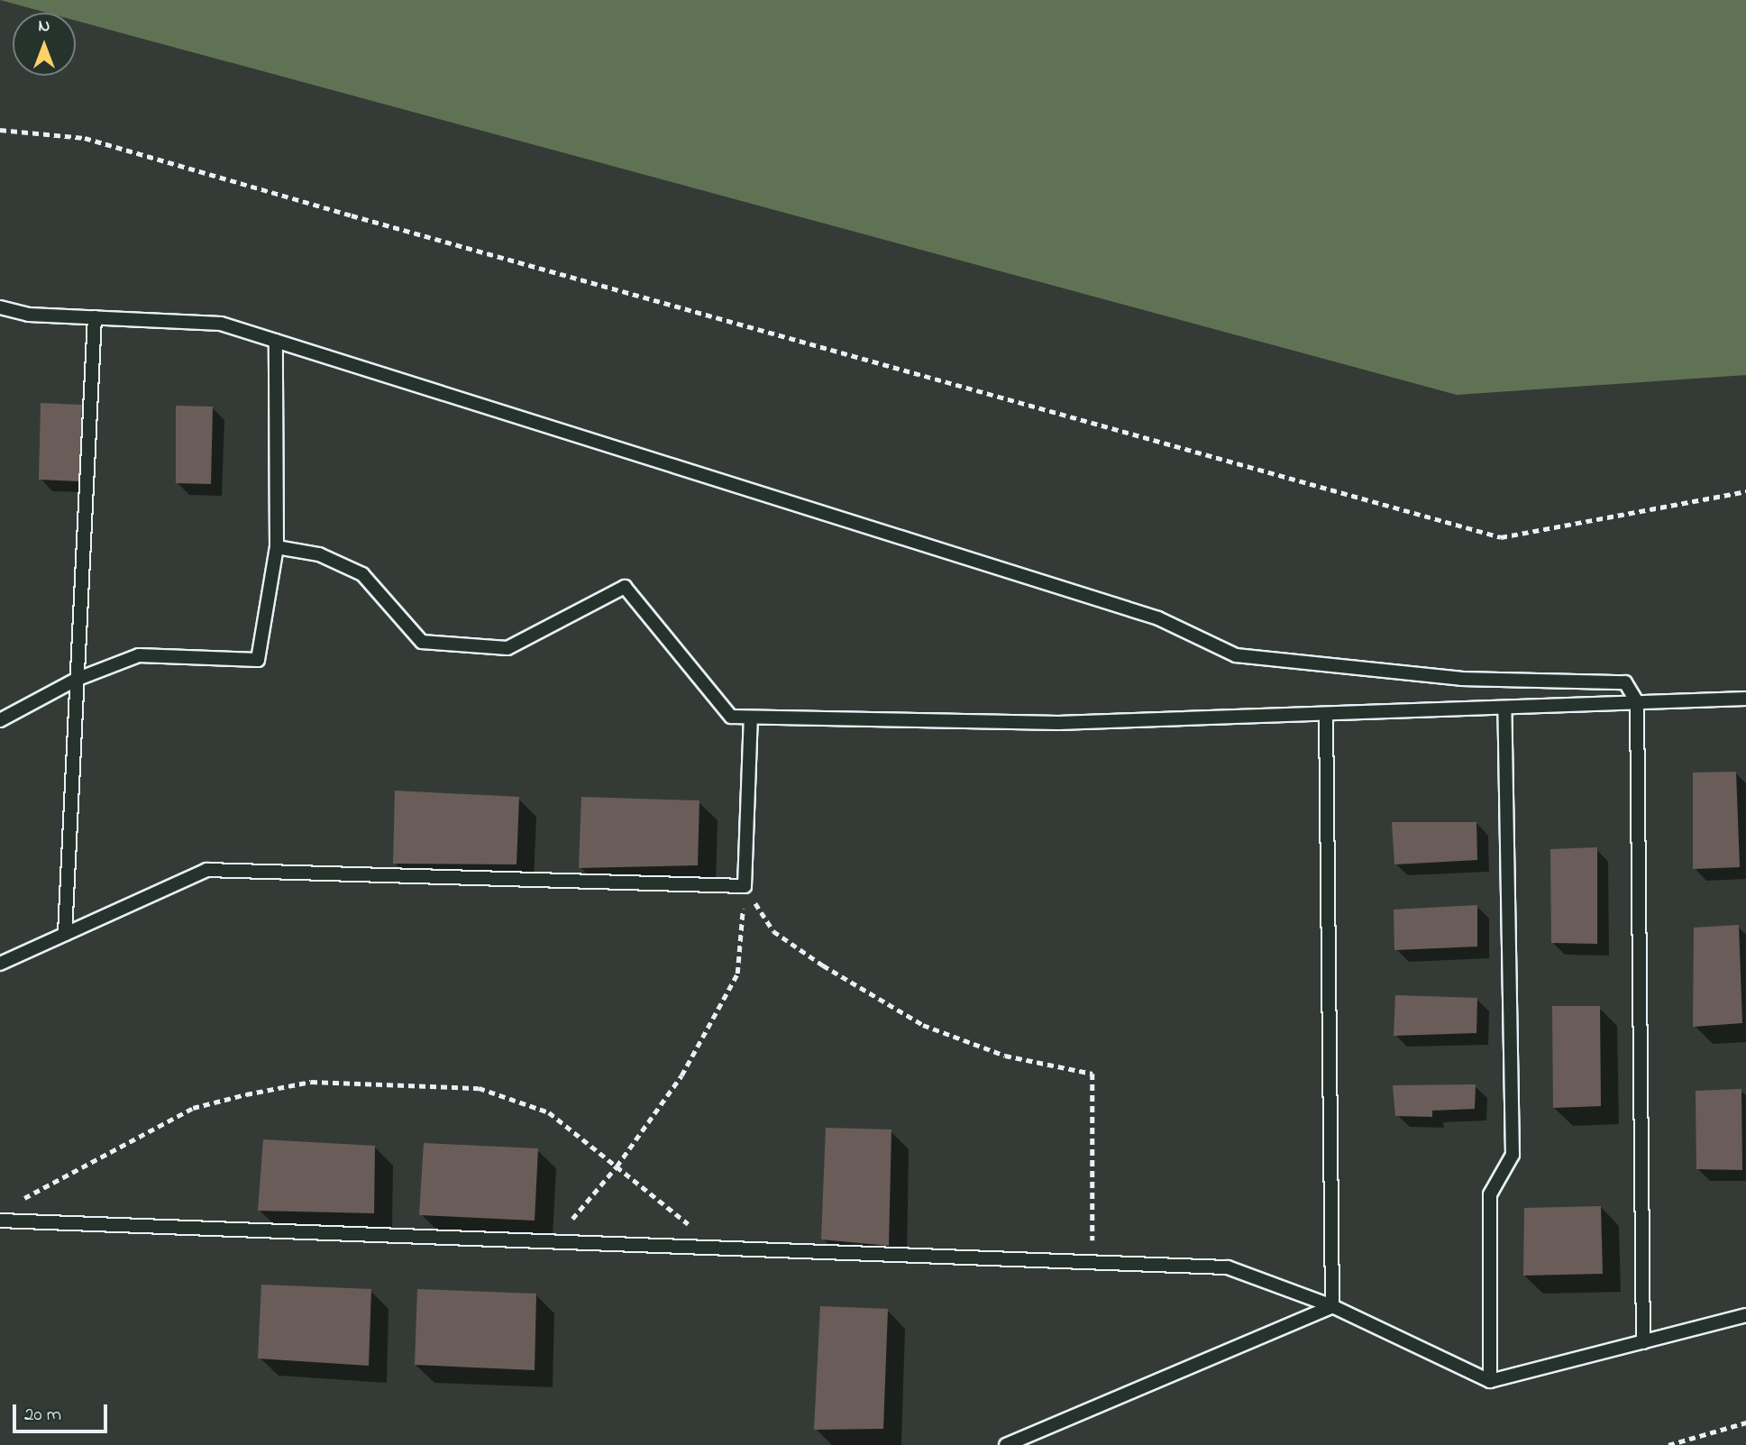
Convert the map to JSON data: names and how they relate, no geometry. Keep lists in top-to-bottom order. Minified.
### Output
{"scale_bar":"20 m","north":"top"}
